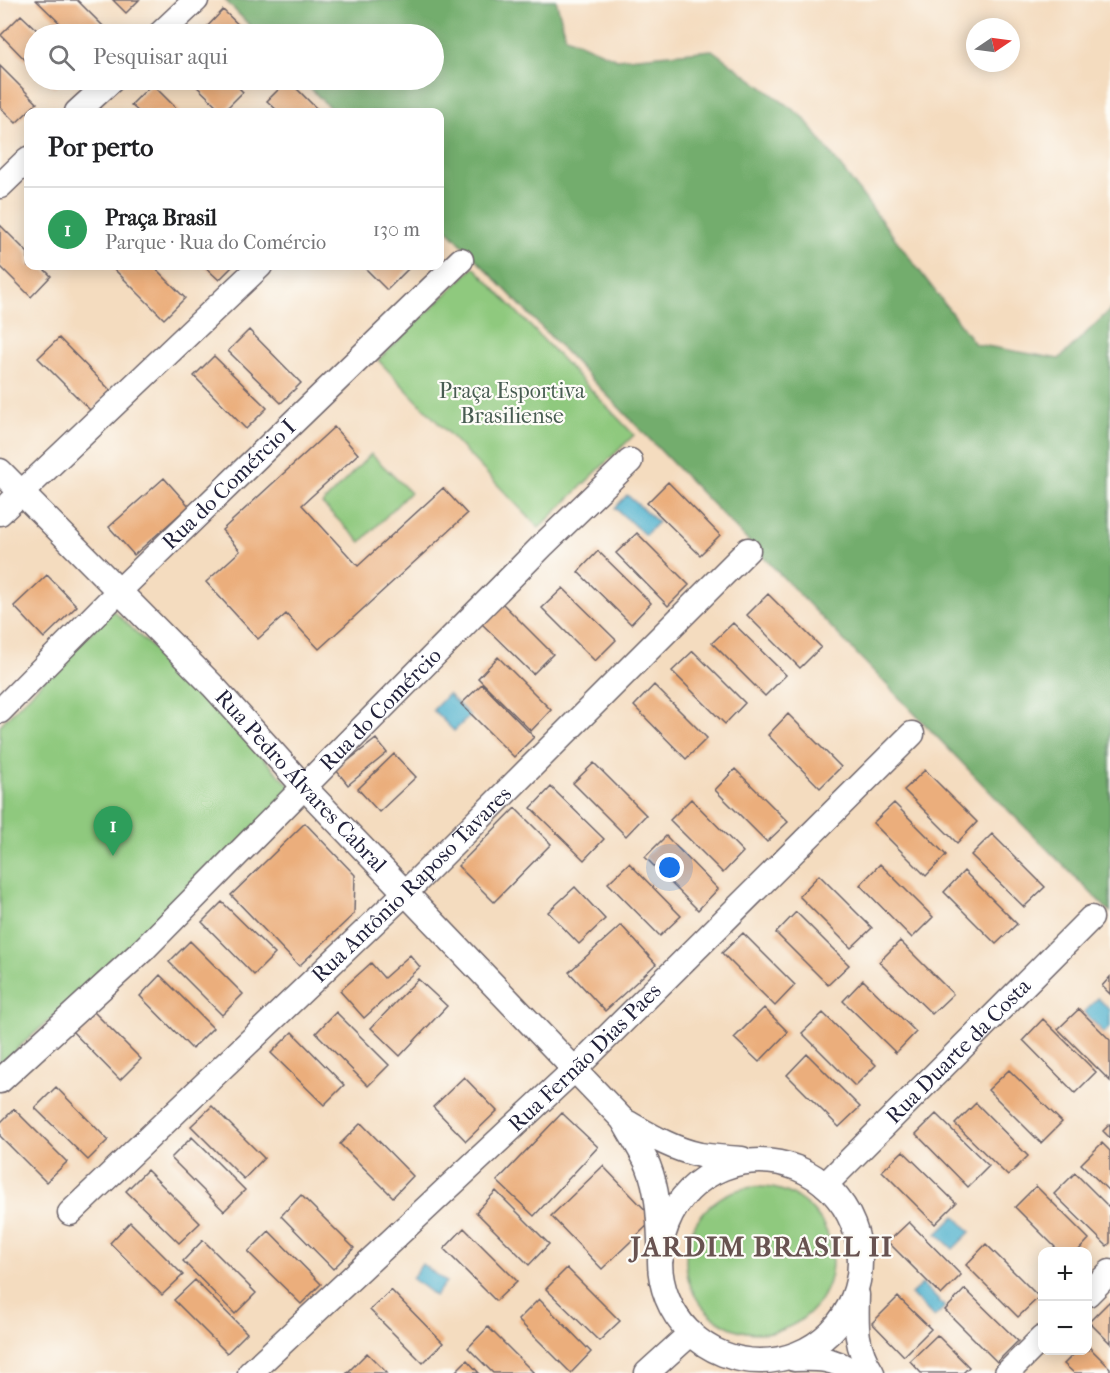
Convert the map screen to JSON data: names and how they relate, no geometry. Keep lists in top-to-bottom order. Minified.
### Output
{"streets":{"street":["Rua do Comércio I","Rua do Comércio","Rua Pedro Álvares Cabral","Rua Antônio Raposo Tavares","Rua Duarte da Costa","Rua Fernão Dias Paes"]},"crossings":[["Rua do Comércio I","Rua Pedro Álvares Cabral"],["Rua do Comércio","Rua Pedro Álvares Cabral"],["Rua Pedro Álvares Cabral","Rua Antônio Raposo Tavares"],["Rua Pedro Álvares Cabral","Rua Duarte da Costa"],["Rua Pedro Álvares Cabral","Rua Fernão Dias Paes"]],"districts":["JARDIM BRASIL II"],"parks":["Praça Esportiva Brasiliense"],"north":"right","page":{"search":"Pesquisar aqui","heading":"Por perto","list":[{"mark":"1","name":"Praça Brasil","note":"Parque · Rua do Comércio","value":"130 m"}],"pins":"1","map_buttons":["+","−"]}}
